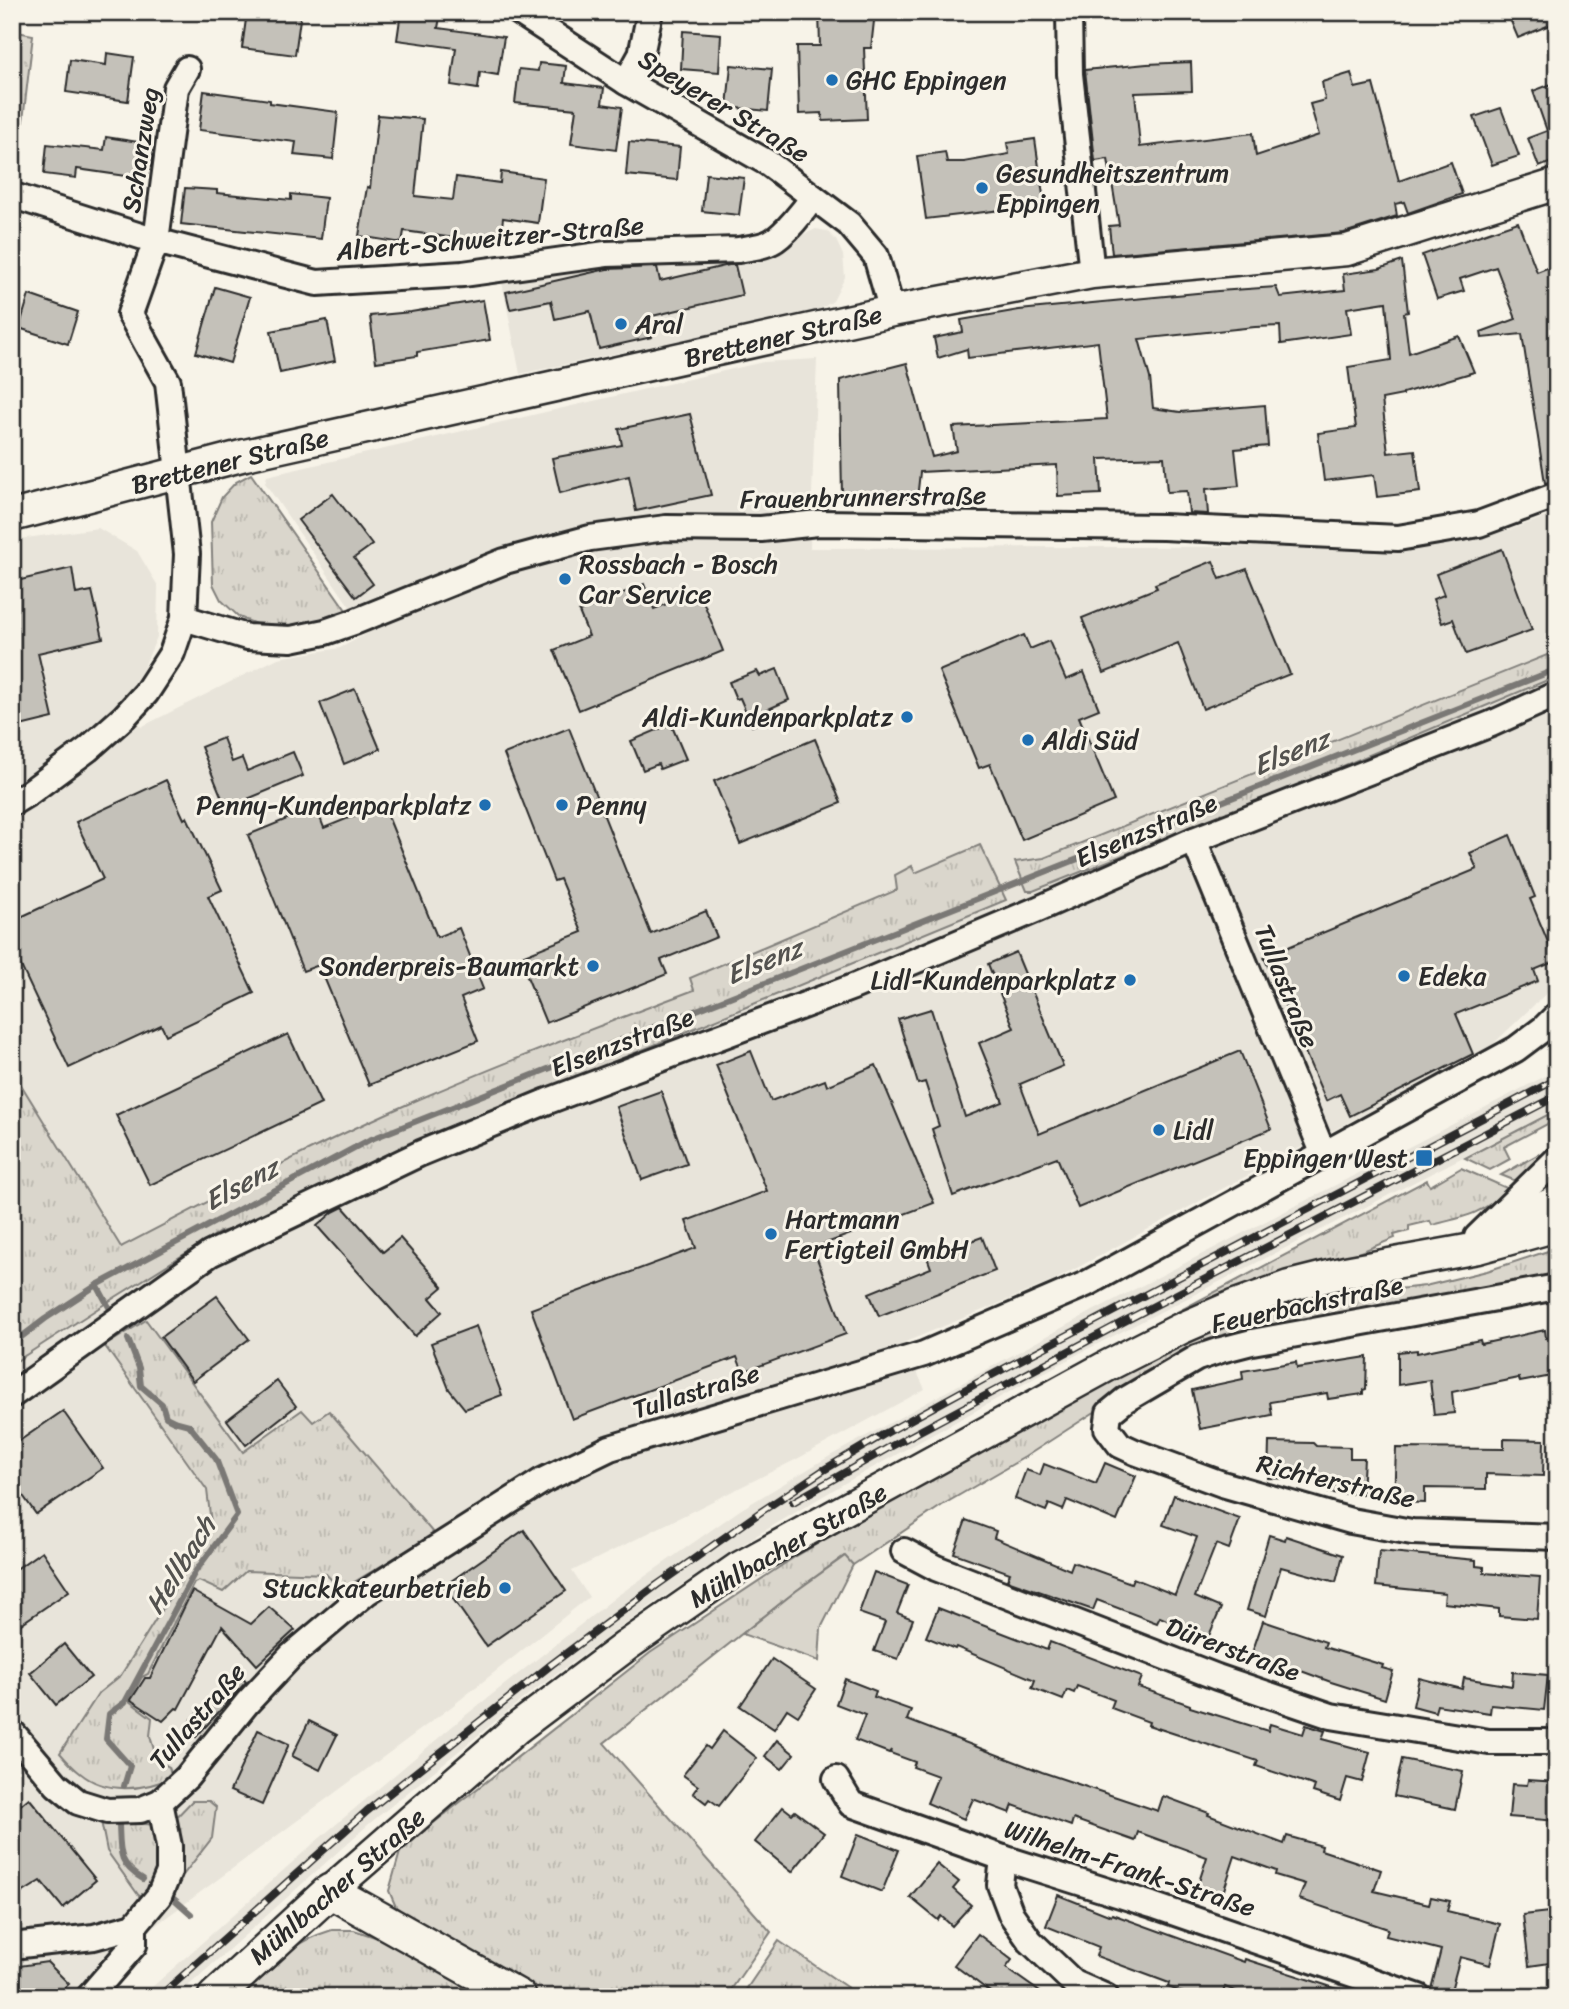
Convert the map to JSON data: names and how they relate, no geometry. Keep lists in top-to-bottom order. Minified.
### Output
{"streets":{"main road":["Mühlbacher Straße"],"street":["Speyerer Straße","Schanzweg","Albert-Schweitzer-Straße","Brettener Straße","Frauenbrunnerstraße","Elsenzstraße","Tullastraße","Feuerbachstraße","Richterstraße","Dürerstraße","Wilhelm-Frank-Straße"]},"crossings":[["Speyerer Straße","Albert-Schweitzer-Straße"],["Speyerer Straße","Brettener Straße"],["Schanzweg","Albert-Schweitzer-Straße"],["Elsenzstraße","Tullastraße"],["Feuerbachstraße","Richterstraße"]],"water":["Elsenz","Hellbach"],"places":{"other":["GHC Eppingen","Gesundheitszentrum Eppingen","Aral","Rossbach - Bosch Car Service","Aldi-Kundenparkplatz","Aldi Süd","Penny-Kundenparkplatz","Penny","Sonderpreis-Baumarkt","Edeka","Lidl-Kundenparkplatz","Lidl","Hartmann Fertigteil GmbH","Stuckkateurbetrieb"],"transit":["Eppingen West"]}}
